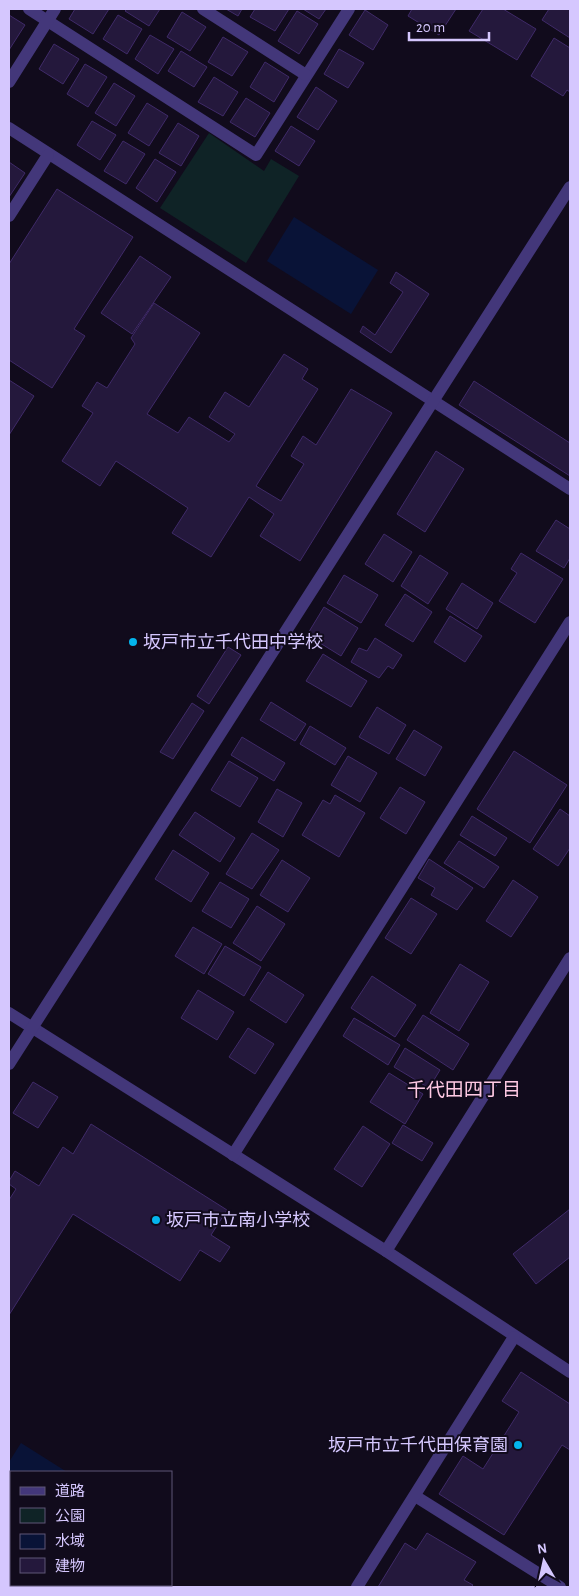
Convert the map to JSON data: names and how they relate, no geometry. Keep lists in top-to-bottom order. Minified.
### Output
{"districts":["千代田四丁目"],"places":["坂戸市立千代田中学校","坂戸市立南小学校","坂戸市立千代田保育園"],"legend":["道路","公園","水域","建物"],"scale_bar":"20 m","north":"top"}
